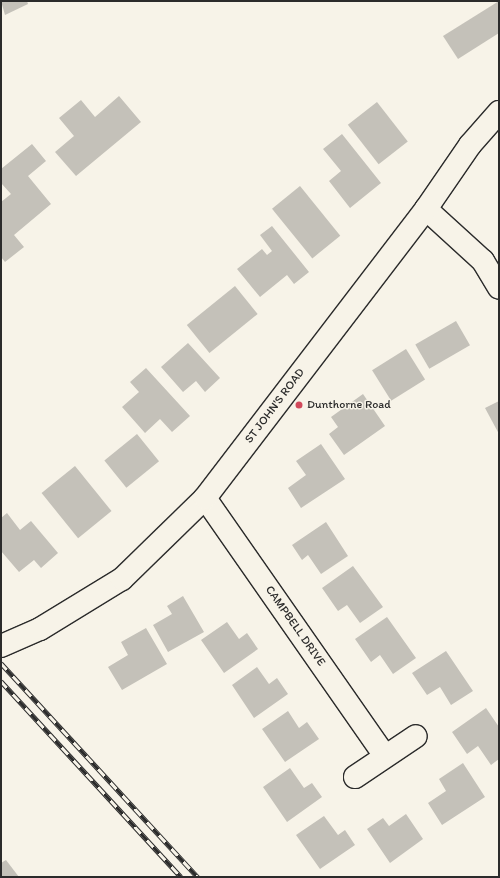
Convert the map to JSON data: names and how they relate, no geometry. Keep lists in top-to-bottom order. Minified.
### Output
{"streets":{"street":["ST JOHN'S ROAD","CAMPBELL DRIVE"]},"crossings":[["ST JOHN'S ROAD","CAMPBELL DRIVE"]],"places":["Dunthorne Road"]}
